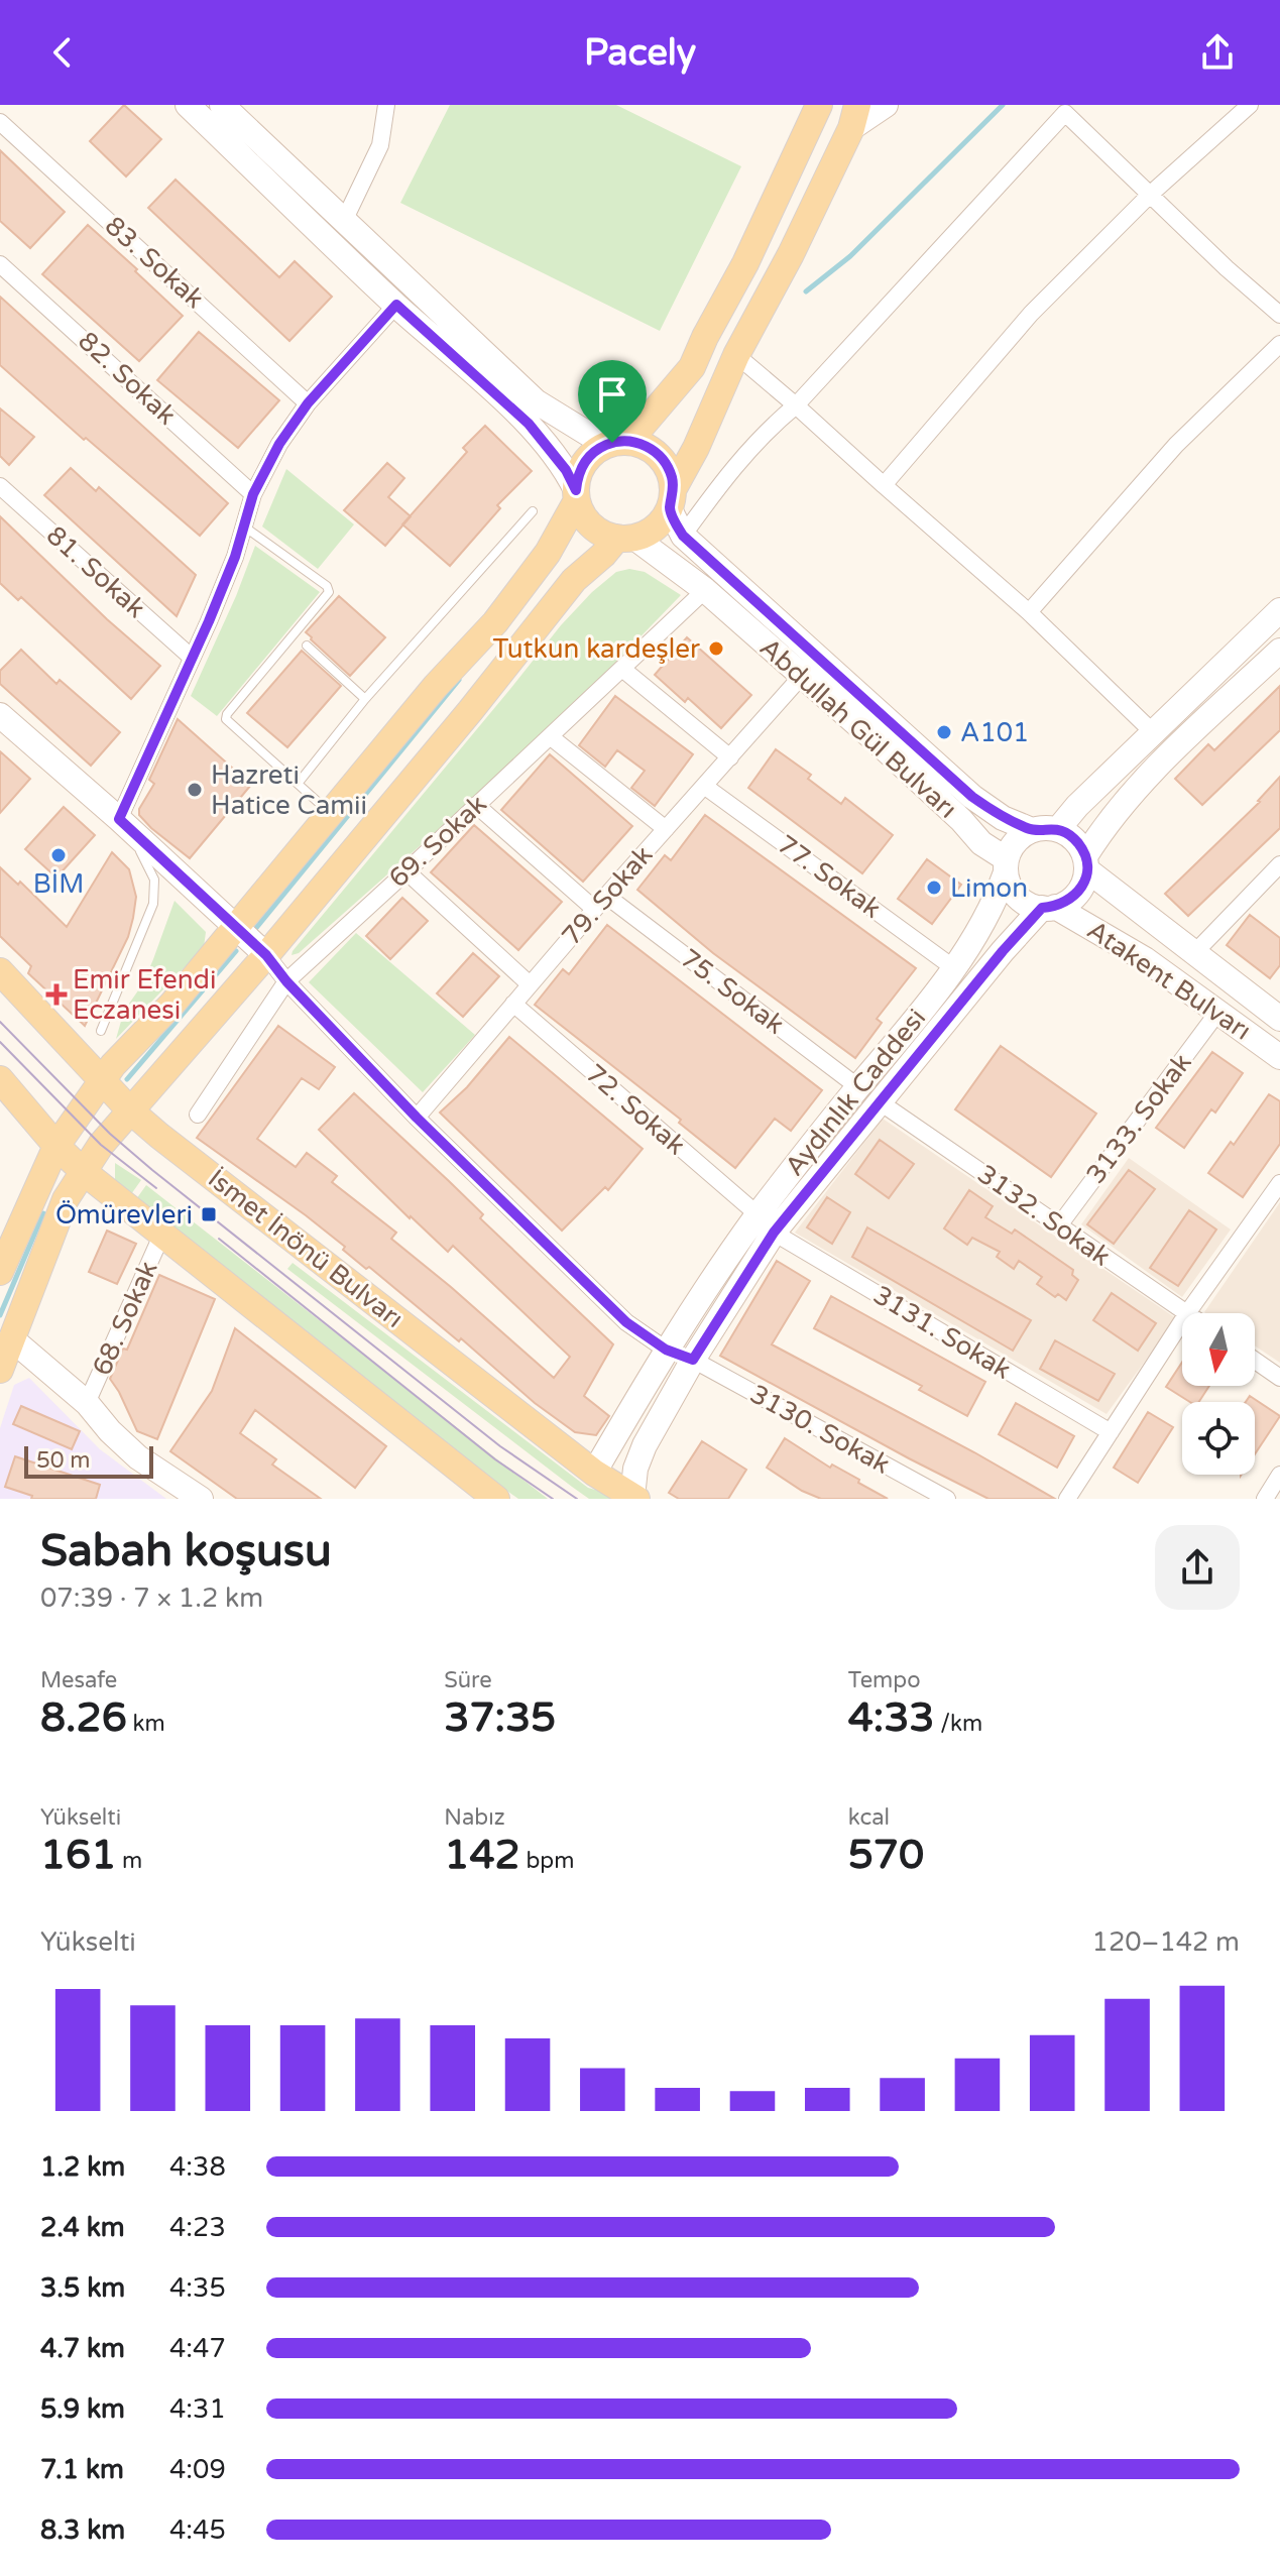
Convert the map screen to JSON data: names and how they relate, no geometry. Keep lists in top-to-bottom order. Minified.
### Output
{"streets":{"main road":["Abdullah Gül Bulvarı","Atakent Bulvarı","Aydınlık Caddesi","İsmet İnönü Bulvarı"],"street":["83. Sokak","82. Sokak","81. Sokak","69. Sokak","77. Sokak","79. Sokak","75. Sokak","72. Sokak","3133. Sokak","3132. Sokak","68. Sokak","3131. Sokak","3130. Sokak"]},"crossings":[["Abdullah Gül Bulvarı","69. Sokak"],["Abdullah Gül Bulvarı","79. Sokak"],["Abdullah Gül Bulvarı","Atakent Bulvarı"],["Abdullah Gül Bulvarı","Aydınlık Caddesi"],["77. Sokak","79. Sokak"],["77. Sokak","Aydınlık Caddesi"],["79. Sokak","75. Sokak"],["79. Sokak","72. Sokak"],["Atakent Bulvarı","Aydınlık Caddesi"],["Atakent Bulvarı","3133. Sokak"],["75. Sokak","Aydınlık Caddesi"],["Aydınlık Caddesi","72. Sokak"],["Aydınlık Caddesi","3132. Sokak"],["Aydınlık Caddesi","İsmet İnönü Bulvarı"],["Aydınlık Caddesi","3131. Sokak"],["Aydınlık Caddesi","3130. Sokak"],["72. Sokak","3131. Sokak"],["3133. Sokak","3132. Sokak"]],"places":{"other":["Tutkun kardeşler","A101","Hazreti Hatice Camii","BİM","Limon"],"health":["Emir Efendi Eczanesi"],"transit":["Ömürevleri"]},"scale_bar":"50 m","north":"bottom","page":{"header":"Pacely","scale":"50 m","heading":["Sabah koşusu","07:39 · 7 × 1.2 km"],"stats":[["Mesafe","8.26 km"],["Süre","37:35"],["Tempo","4:33 /km"],["Yükselti","161 m"],["Nabız","142 bpm"],["kcal","570"]],"chart":["Yükselti","120–142 m"],"list":[{"name":"1.2 km","note":"4:38"},{"name":"2.4 km","note":"4:23"},{"name":"3.5 km","note":"4:35"},{"name":"4.7 km","note":"4:47"},{"name":"5.9 km","note":"4:31"},{"name":"7.1 km","note":"4:09"},{"name":"8.3 km","note":"4:45"}]}}
